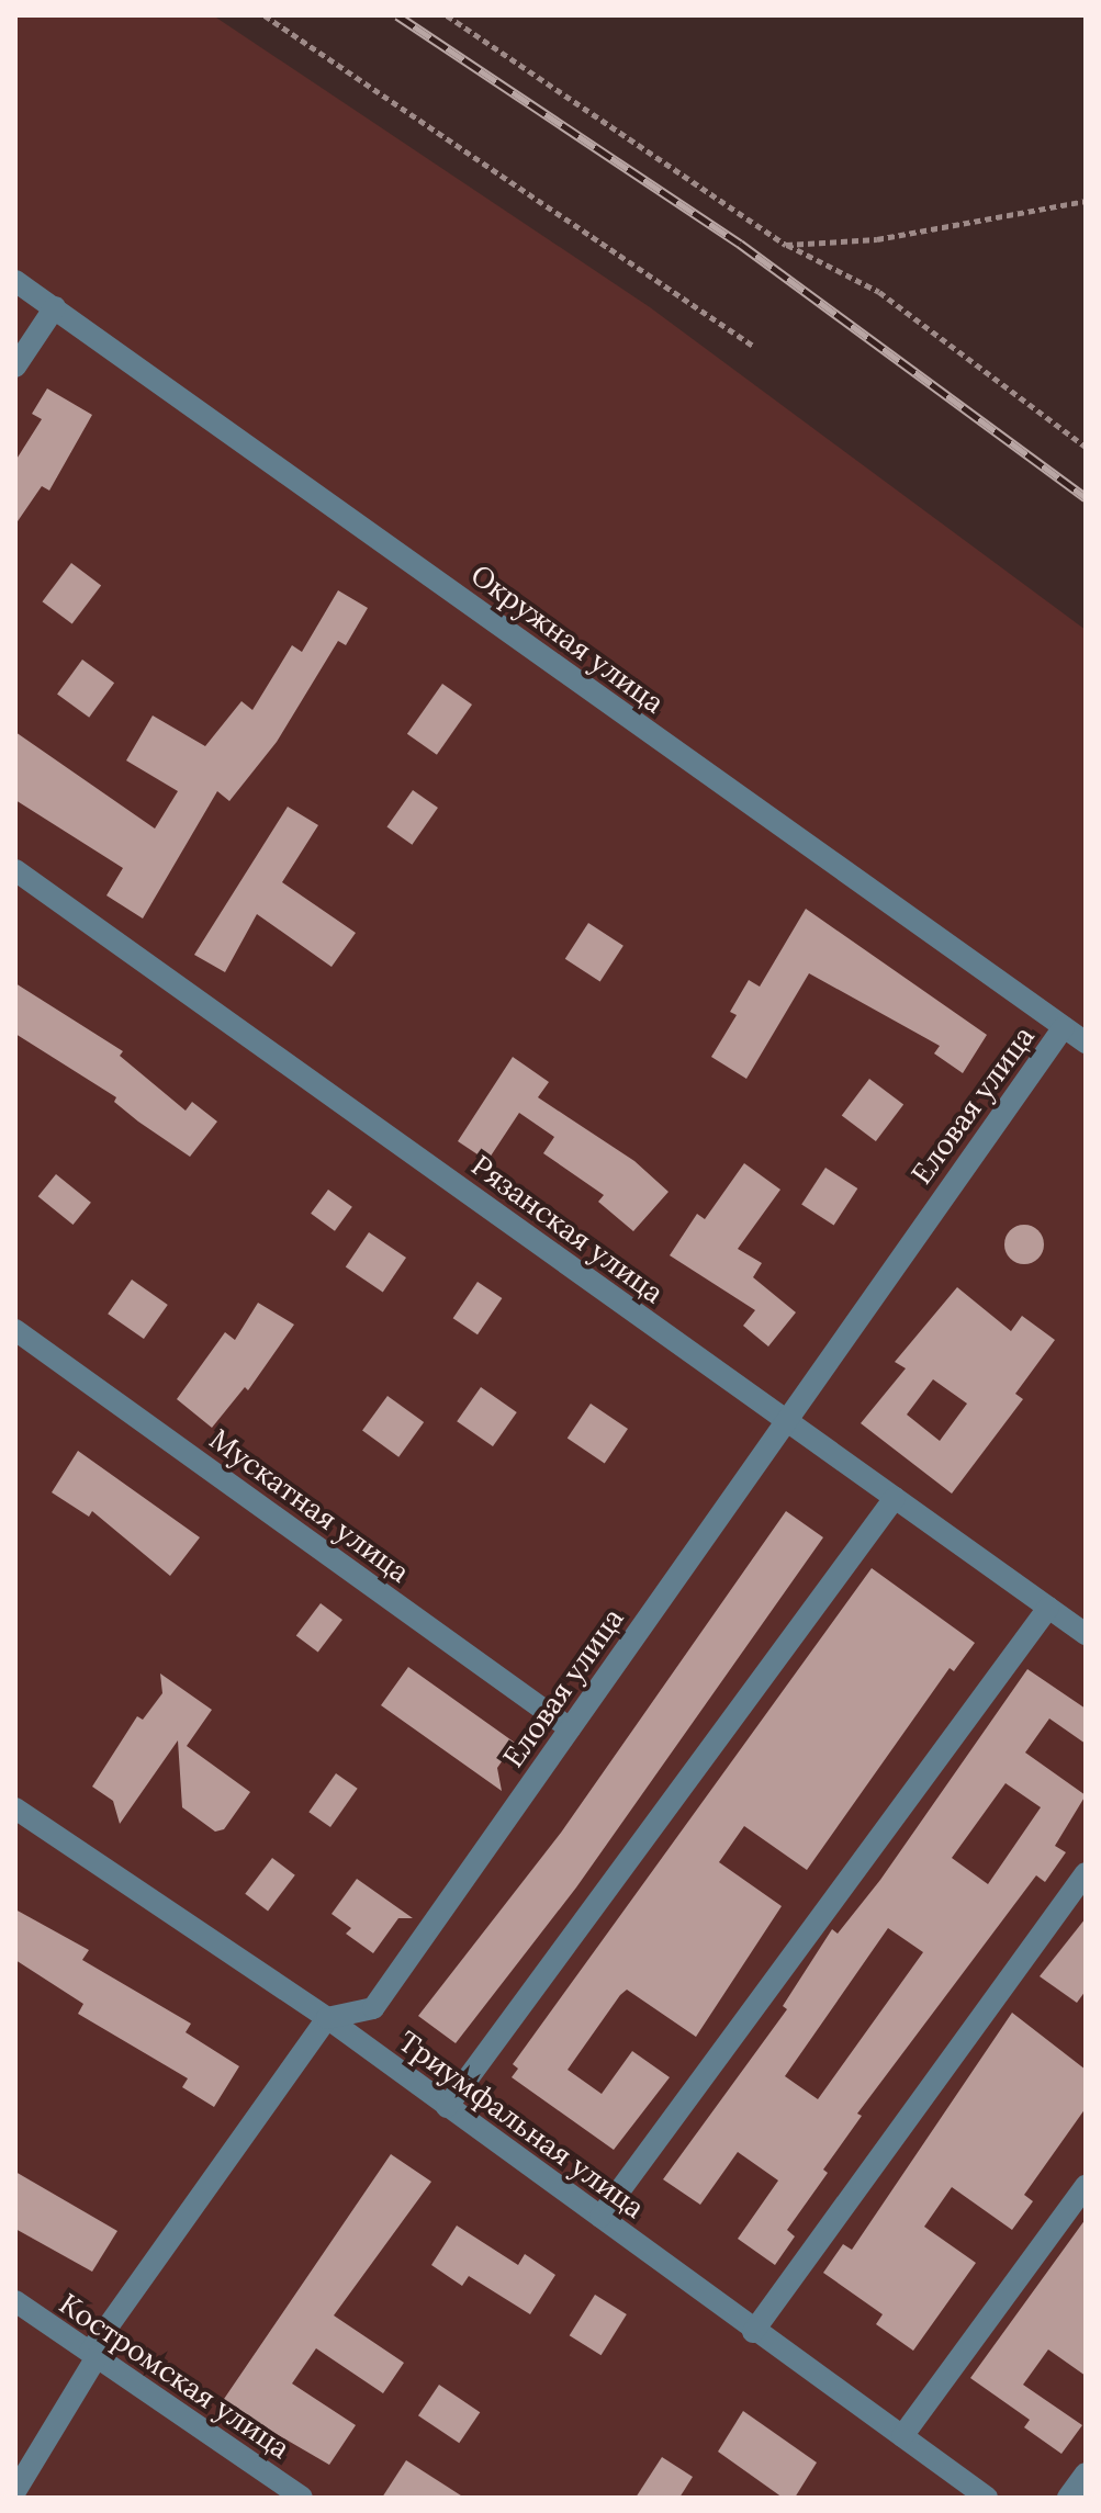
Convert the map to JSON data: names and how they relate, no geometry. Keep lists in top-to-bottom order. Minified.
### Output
{"streets":{"street":["Окружная улица","Еловая улица","Рязанская улица","Мускатная улица","Триумфальная улица","Костромская улица"]},"crossings":[["Окружная улица","Еловая улица"],["Еловая улица","Рязанская улица"],["Еловая улица","Мускатная улица"],["Еловая улица","Триумфальная улица"]]}
